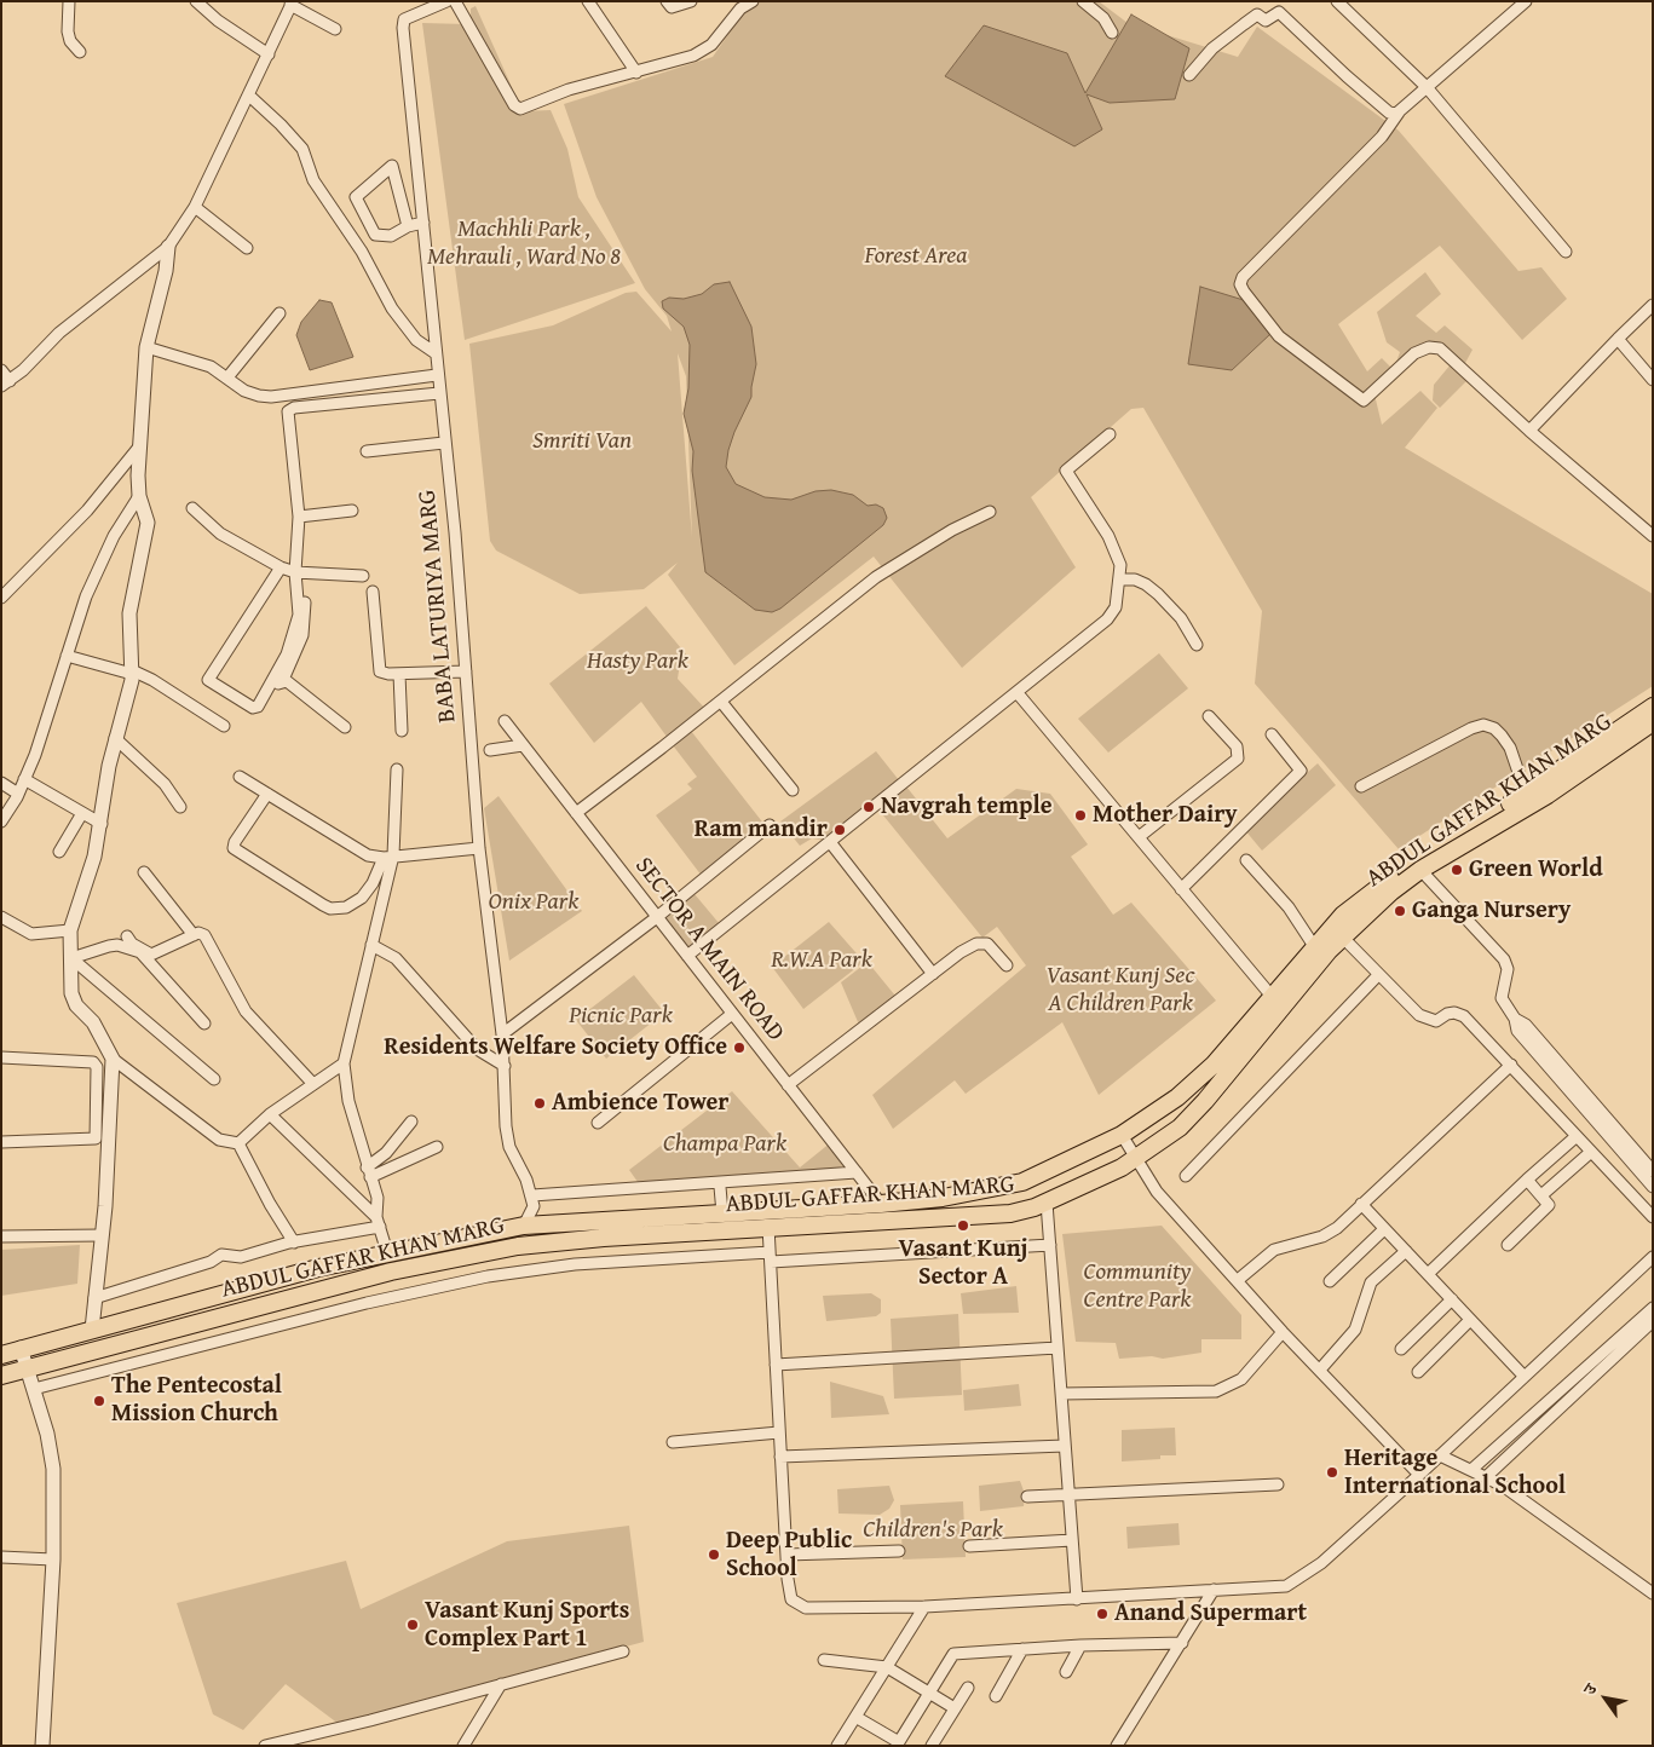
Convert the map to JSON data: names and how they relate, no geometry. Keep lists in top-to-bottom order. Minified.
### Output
{"streets":{"main road":["ABDUL GAFFAR KHAN MARG"],"street":["BABA LATURIYA MARG","SECTOR A MAIN ROAD"]},"crossings":[["ABDUL GAFFAR KHAN MARG","SECTOR A MAIN ROAD"]],"parks":["Machhli Park , Mehrauli , Ward No 8","Forest Area","Smriti Van","Hasty Park","Onix Park","R.W.A Park","Vasant Kunj Sec A Children Park","Picnic Park","Champa Park","Community Centre Park","Children's Park"],"places":["Navgrah temple","Mother Dairy","Ram mandir","Green World","Ganga Nursery","Residents Welfare Society Office","Ambience Tower","Vasant Kunj Sector A","The Pentecostal Mission Church","Heritage International School","Deep Public School","Anand Supermart","Vasant Kunj Sports Complex Part 1"],"north":"top left"}
